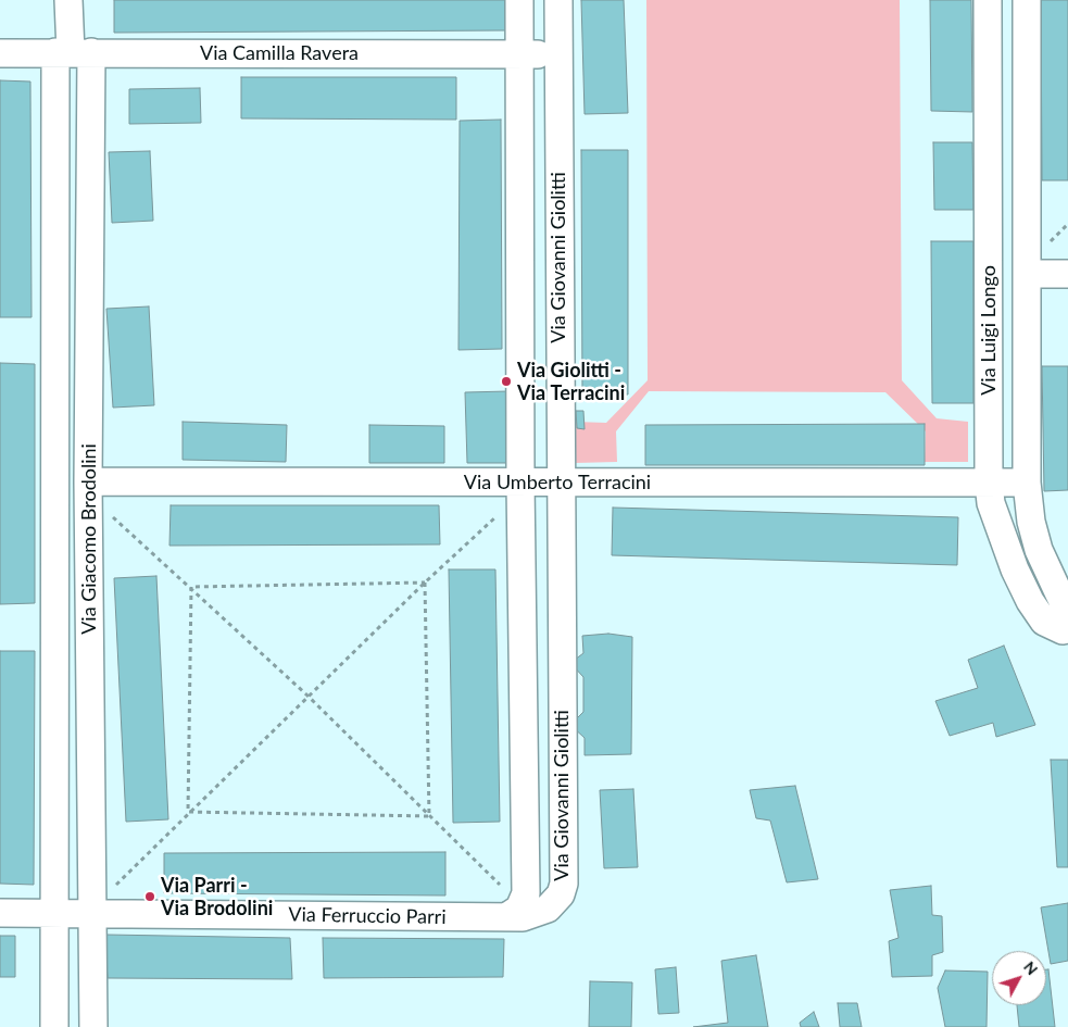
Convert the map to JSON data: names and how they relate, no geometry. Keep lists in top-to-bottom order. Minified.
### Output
{"streets":{"street":["Via Camilla Ravera","Via Giovanni Giolitti","Via Luigi Longo","Via Umberto Terracini","Via Giacomo Brodolini","Via Ferruccio Parri"]},"crossings":[["Via Camilla Ravera","Via Giovanni Giolitti"],["Via Camilla Ravera","Via Giacomo Brodolini"],["Via Giovanni Giolitti","Via Umberto Terracini"],["Via Giovanni Giolitti","Via Ferruccio Parri"],["Via Luigi Longo","Via Umberto Terracini"],["Via Umberto Terracini","Via Giacomo Brodolini"],["Via Giacomo Brodolini","Via Ferruccio Parri"]],"places":["Via Giolitti - Via Terracini","Via Parri - Via Brodolini"],"north":"top right"}
